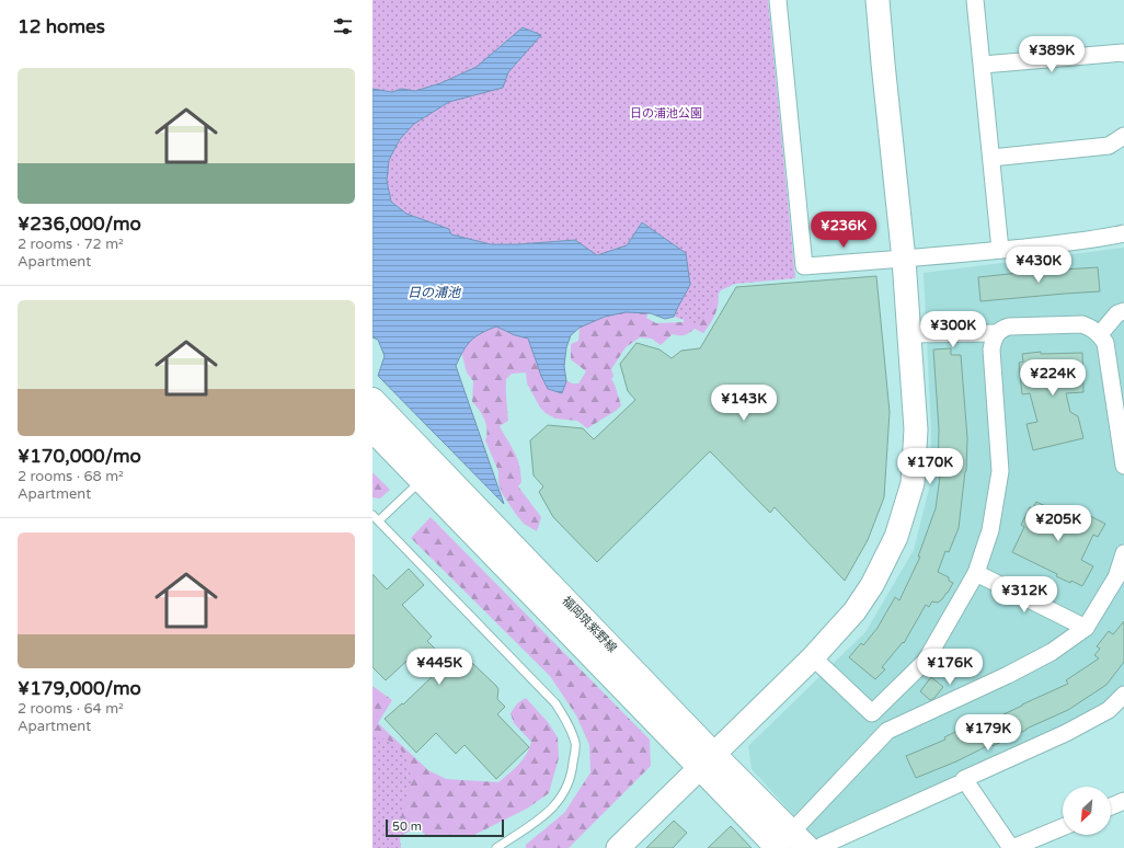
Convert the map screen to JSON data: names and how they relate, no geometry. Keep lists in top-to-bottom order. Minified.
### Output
{"streets":{"main road":["福岡筑紫野線"]},"water":["日の浦池"],"parks":["日の浦池公園"],"scale_bar":"50 m","north":"bottom left","page":{"heading":"12 homes","price":["¥389K","¥236K","¥430K","¥300K","¥224K","¥143K","¥170K","¥205K","¥312K","¥445K","¥176K","¥179K"],"list":[{"name":"¥236,000/mo","note":"2 rooms · 72 m² · Apartment"},{"name":"¥170,000/mo","note":"2 rooms · 68 m² · Apartment"},{"name":"¥179,000/mo","note":"2 rooms · 64 m² · Apartment"}],"scale":"50 m"}}
